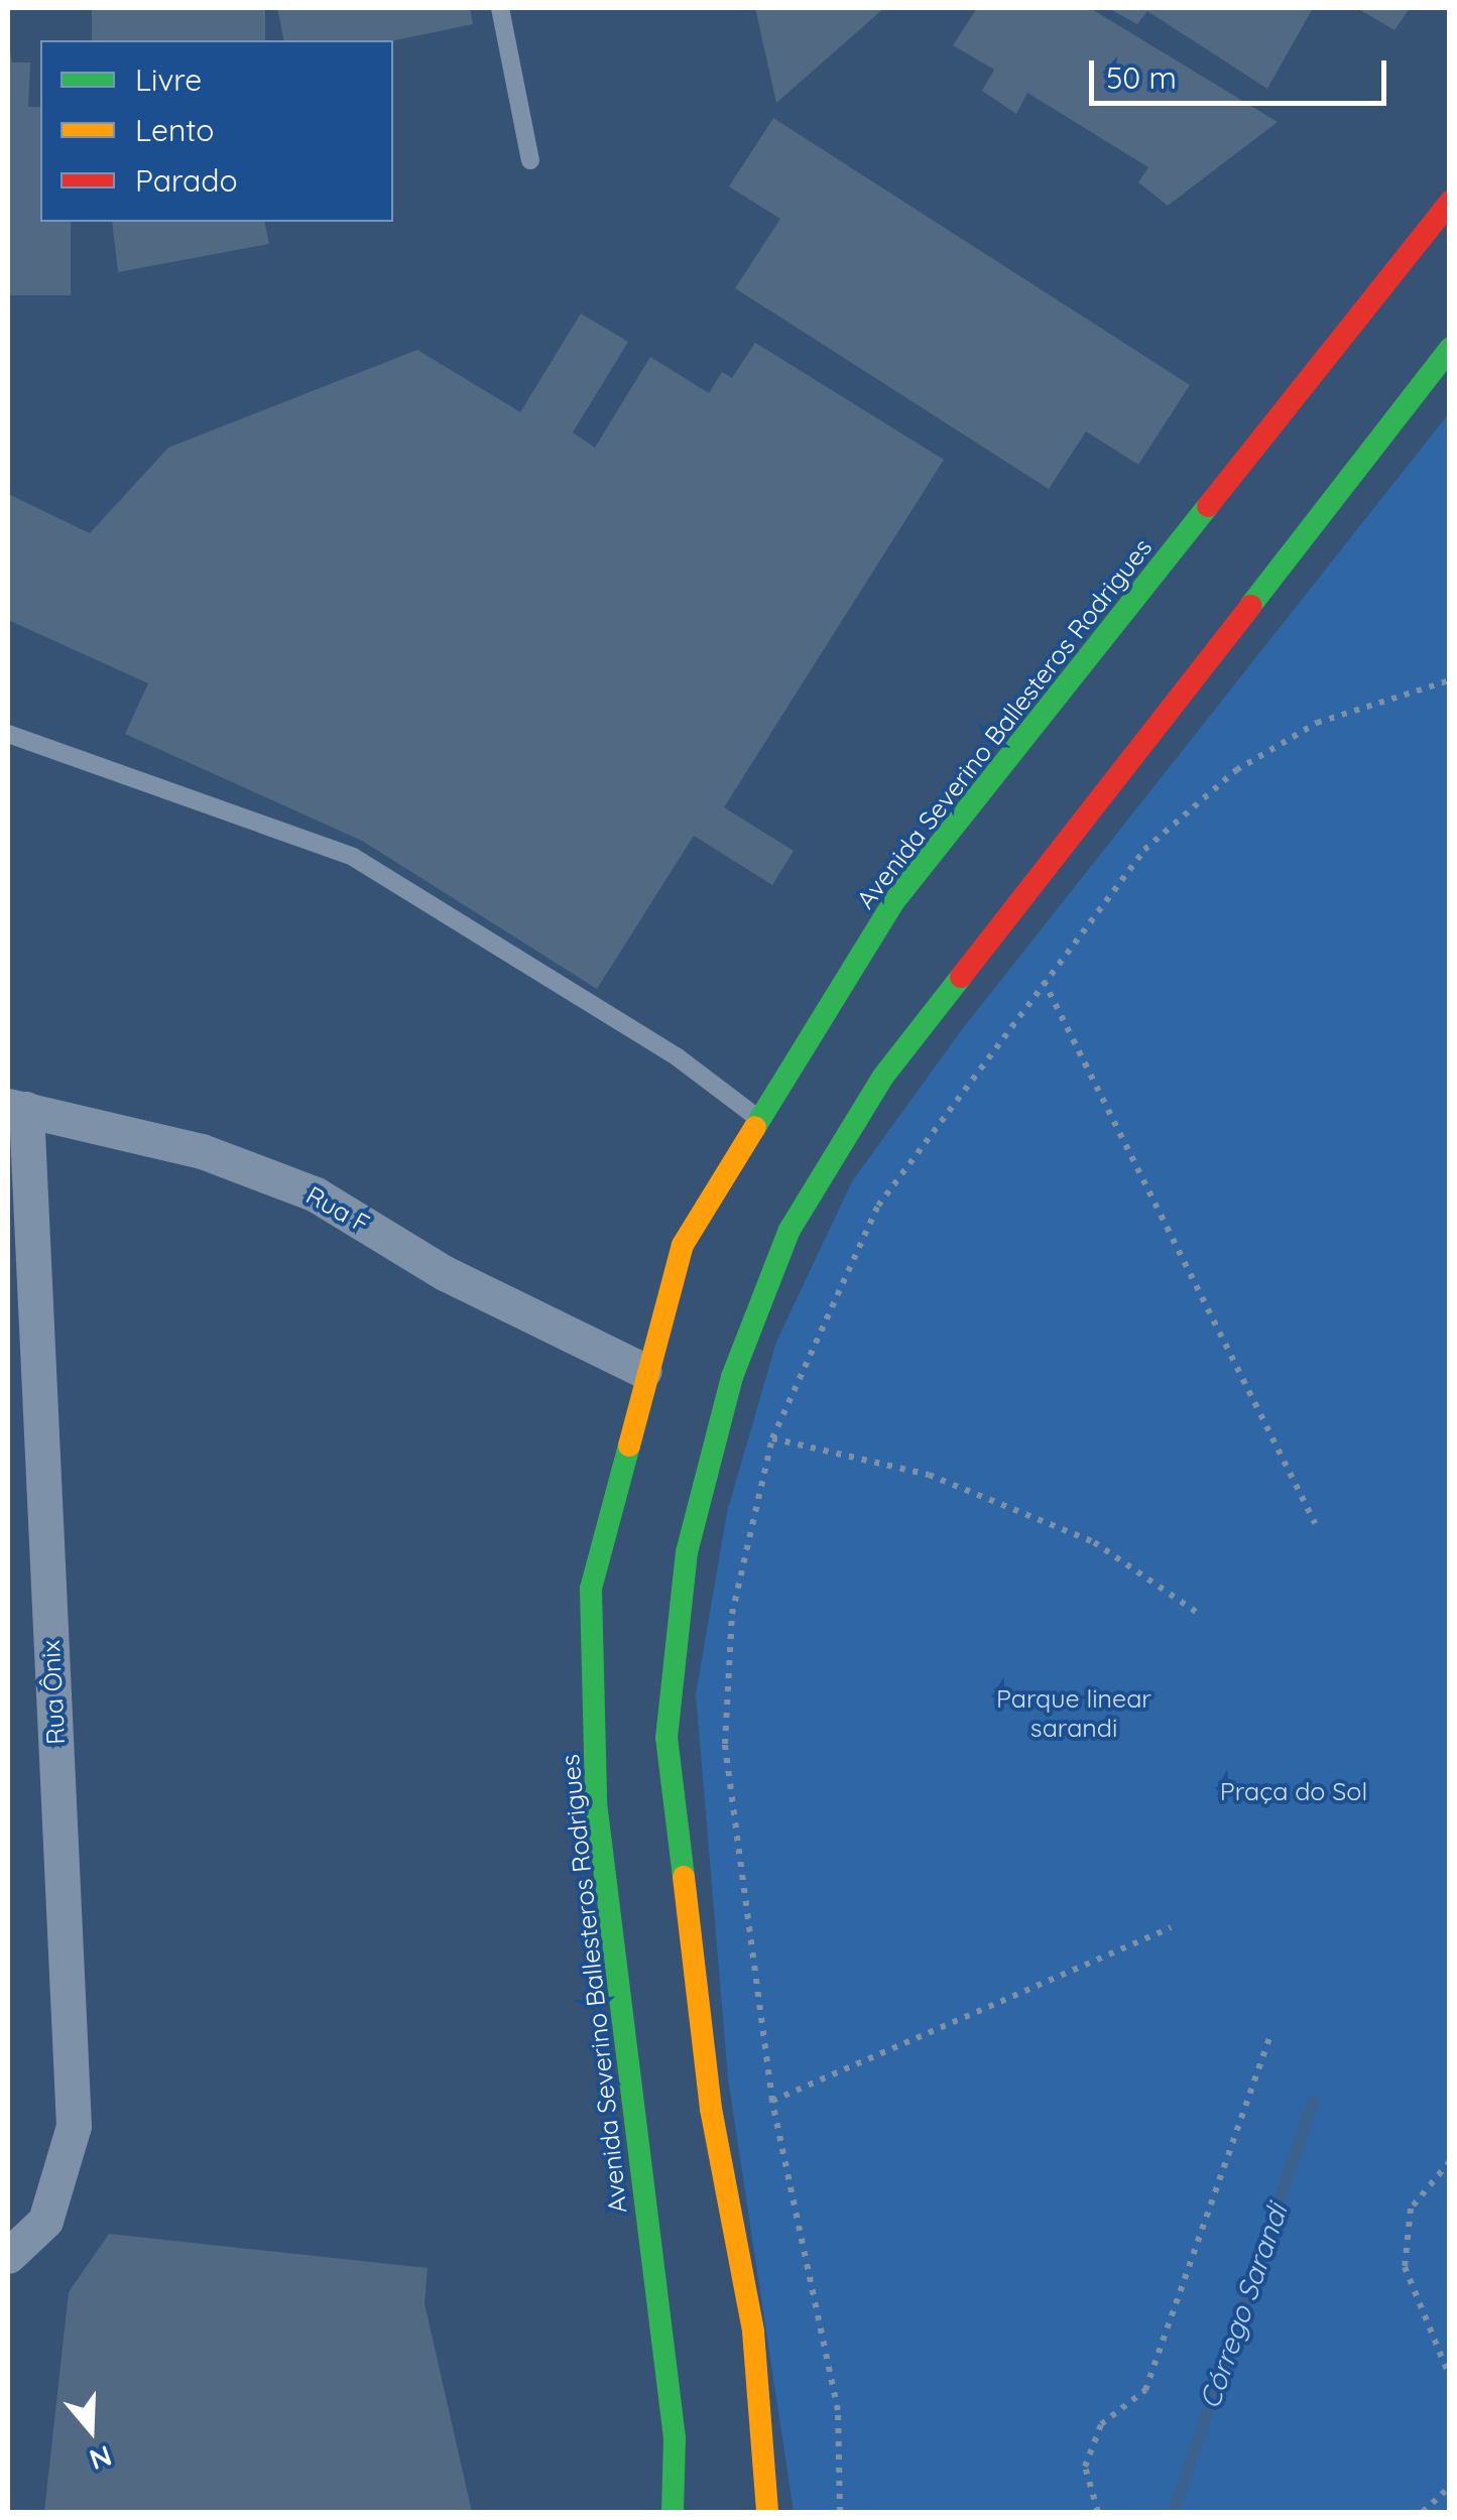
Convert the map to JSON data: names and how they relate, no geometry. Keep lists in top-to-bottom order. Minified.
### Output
{"streets":{"street":["Avenida Severino Ballesteros Rodrigues","Rua F","Rua Ônix"]},"crossings":[["Avenida Severino Ballesteros Rodrigues","Rua F"],["Rua F","Rua Ônix"]],"water":["Córrego Sarandi"],"parks":["Parque linear sarandi","Praça do Sol"],"legend":["Livre","Lento","Parado"],"scale_bar":"50 m","north":"bottom"}
